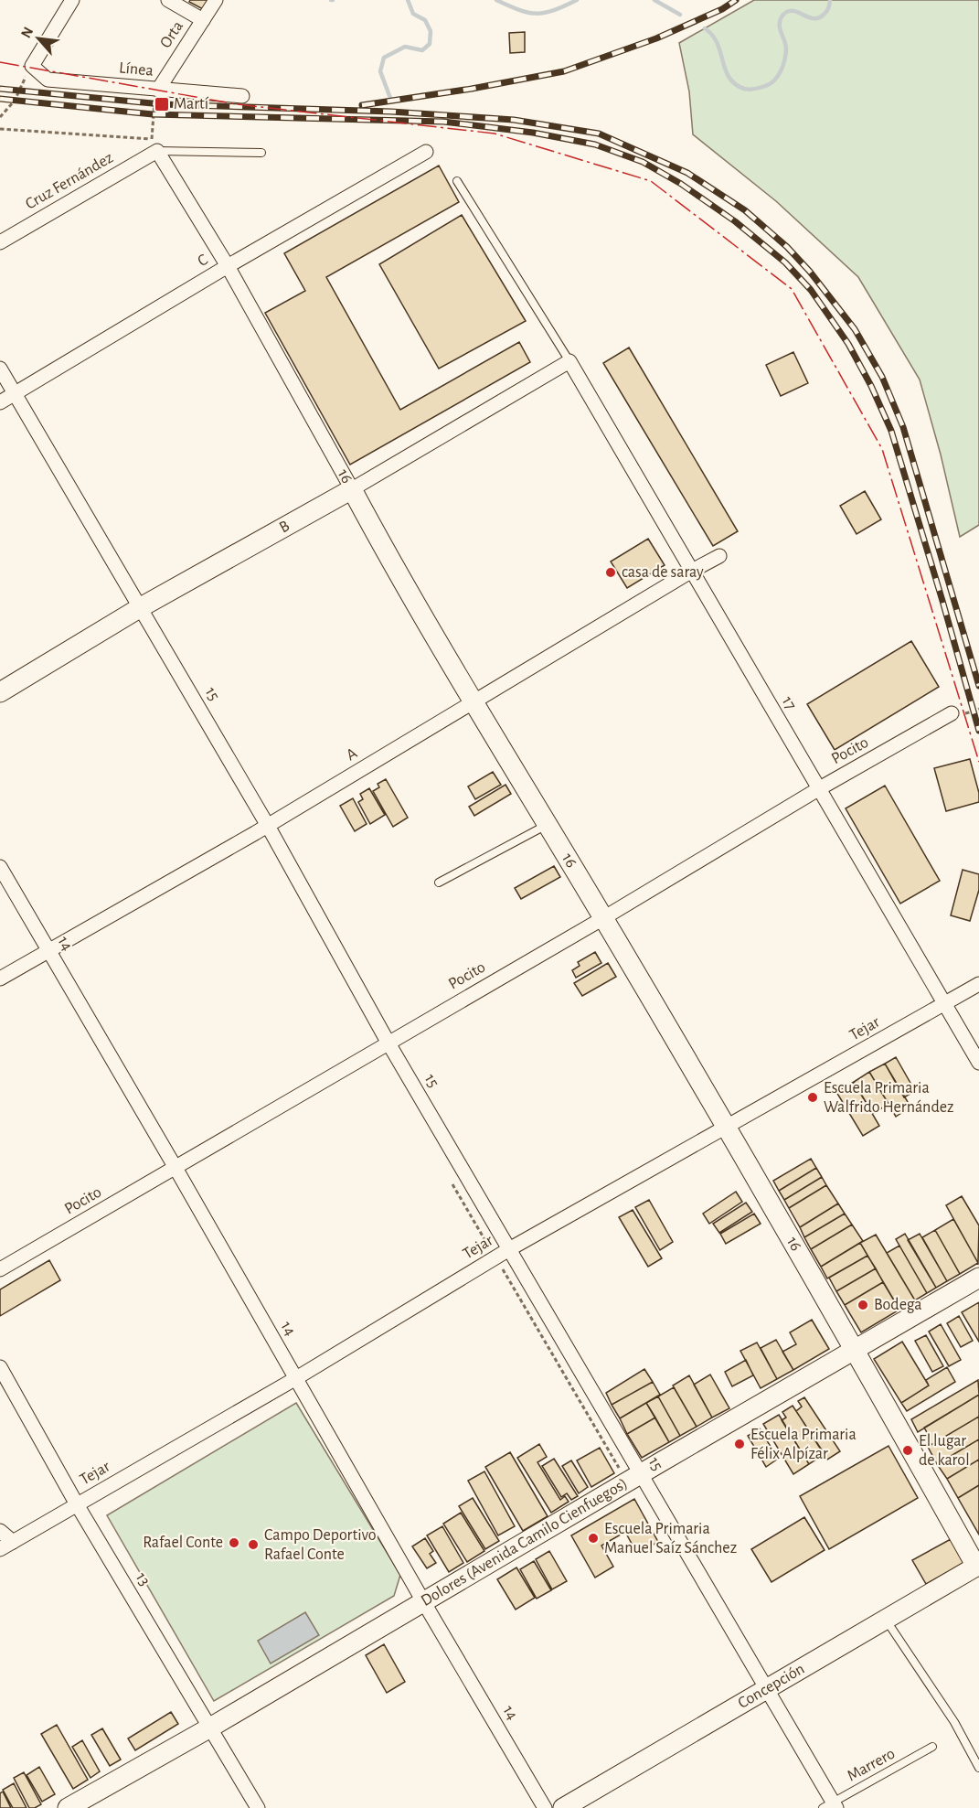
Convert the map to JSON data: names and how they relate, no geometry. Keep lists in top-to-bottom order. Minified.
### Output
{"streets":{"street":["Orta","Línea","Cruz Fernández","C","16","B","15","17","Pocito","A","14","Tejar","Dolores (Avenida Camilo Cienfuegos)","13","Concepción"],"lane":["Marrero"]},"crossings":[["Orta","Línea"],["Cruz Fernández","16"],["C","16"],["C","15"],["16","B"],["16","Pocito"],["16","A"],["16","Tejar"],["16","Dolores (Avenida Camilo Cienfuegos)"],["16","Concepción"],["B","15"],["B","17"],["15","Pocito"],["15","A"],["15","Tejar"],["15","Dolores (Avenida Camilo Cienfuegos)"],["15","Concepción"],["15","Marrero"],["17","Pocito"],["17","A"],["17","Tejar"],["Pocito","14"],["A","14"],["14","Tejar"],["14","Dolores (Avenida Camilo Cienfuegos)"],["Tejar","13"],["Dolores (Avenida Camilo Cienfuegos)","13"]],"places":{"transit":["Martí"],"other":["casa de saray","Escuela Primaria Walfrido Hernández","Bodega","Escuela Primaria Félix Alpízar","El lugar de karol","Escuela Primaria Manuel Saíz Sánchez","Rafael Conte","Campo Deportivo Rafael Conte"]},"north":"top left"}
